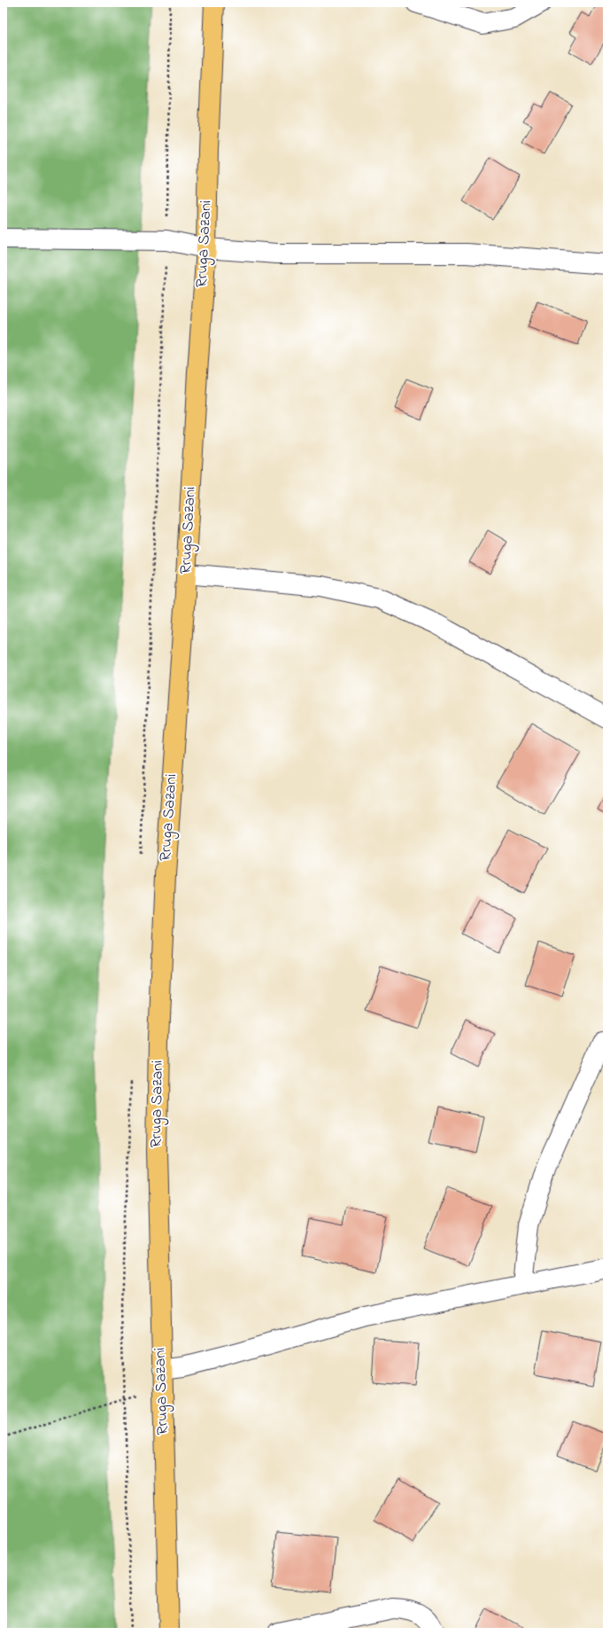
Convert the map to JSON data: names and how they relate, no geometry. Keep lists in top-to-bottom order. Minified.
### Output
{"streets":{"main road":["Rruga Sazani"]}}
